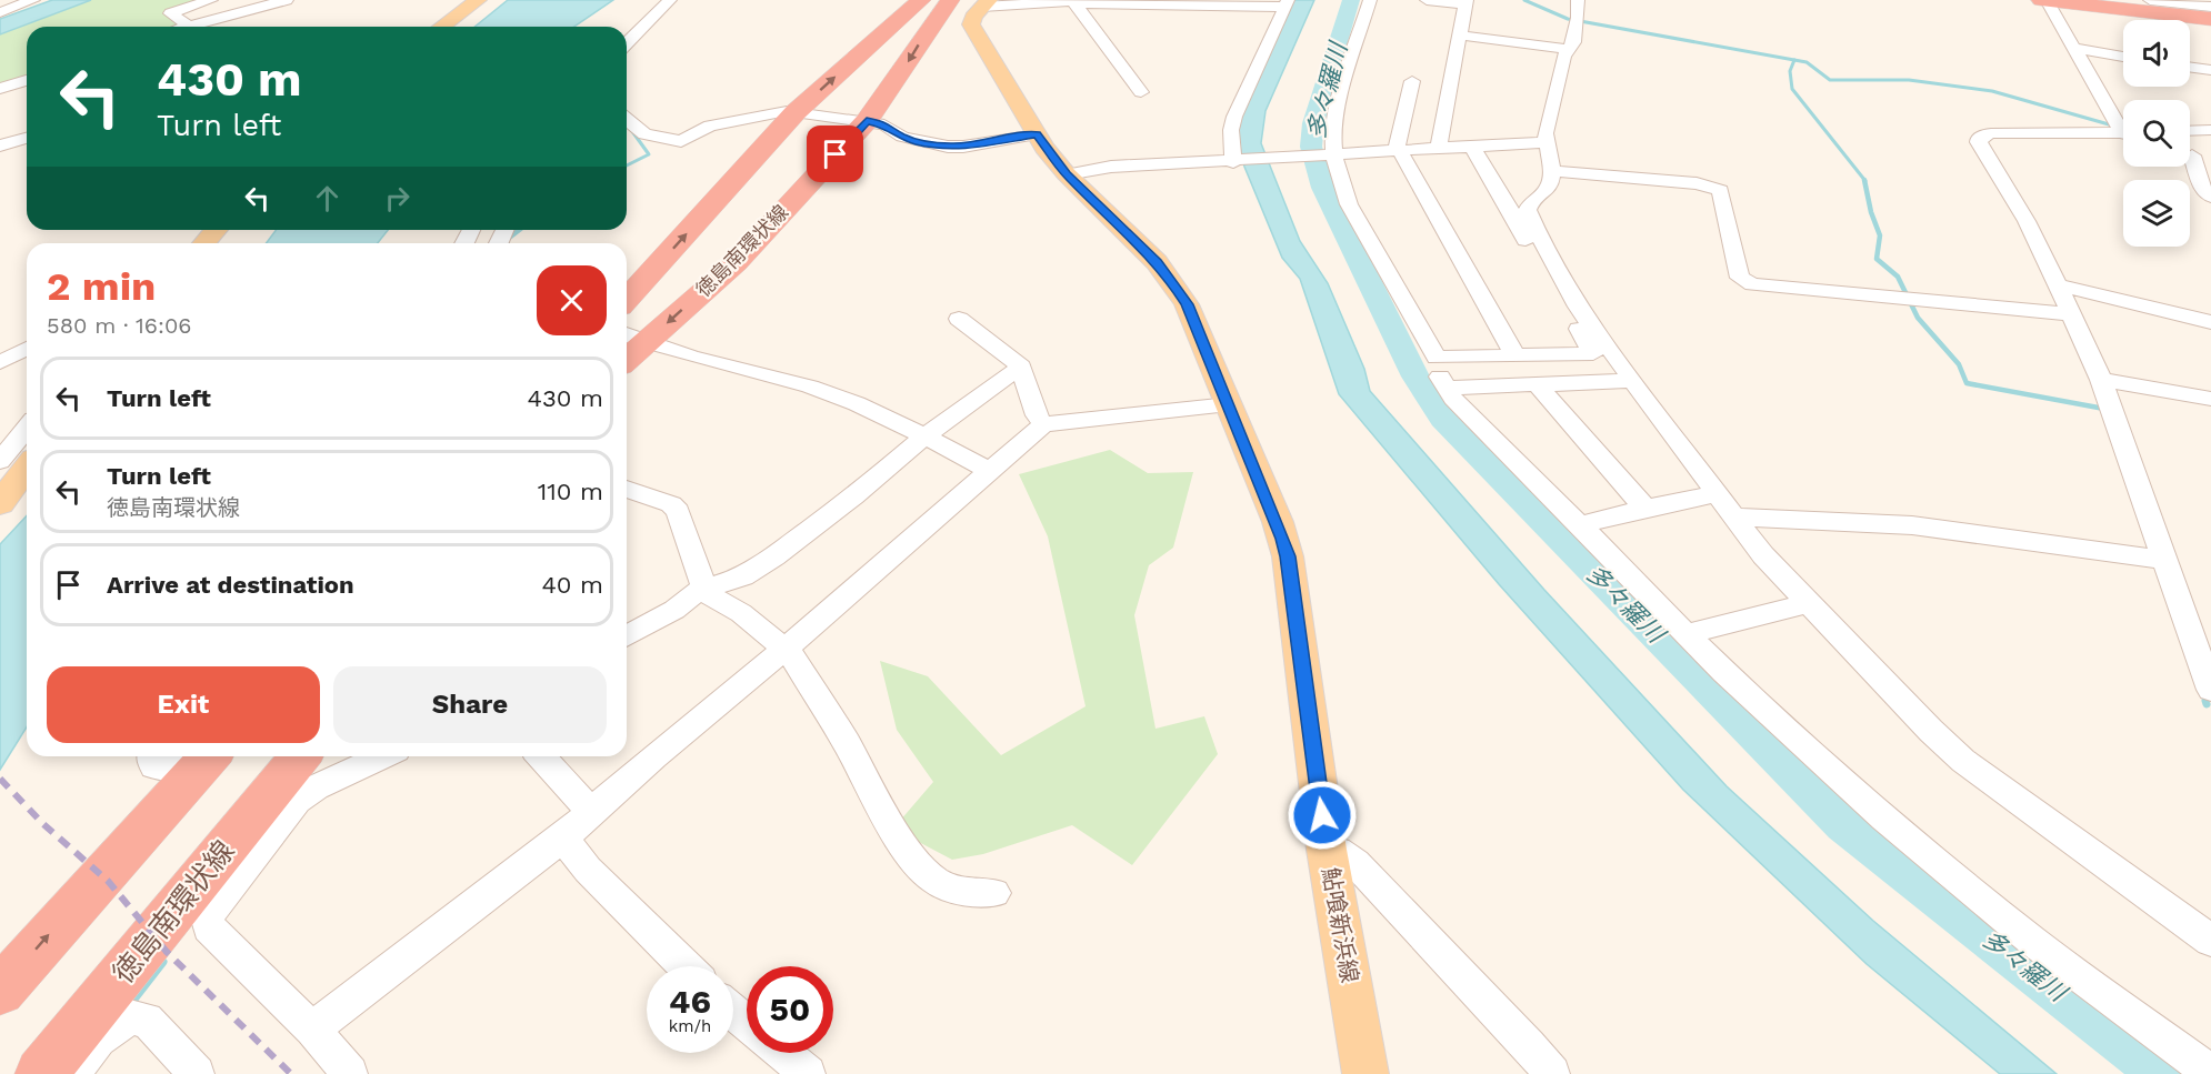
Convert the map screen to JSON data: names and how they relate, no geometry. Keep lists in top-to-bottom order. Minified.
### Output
{"streets":{"highway":["徳島南環状線"],"main road":["鮎喰新浜線"]},"water":["多々羅川"],"page":{"turn":["430 m","Turn left"],"heading":["2 min","580 m · 16:06"],"list":[{"name":"Turn left","value":"430 m"},{"name":"Turn left","note":"徳島南環状線","value":"110 m"},{"name":"Arrive at destination","value":"40 m"}],"buttons":["Exit","Share"],"speed":"46 km/h","limit":"50"}}
